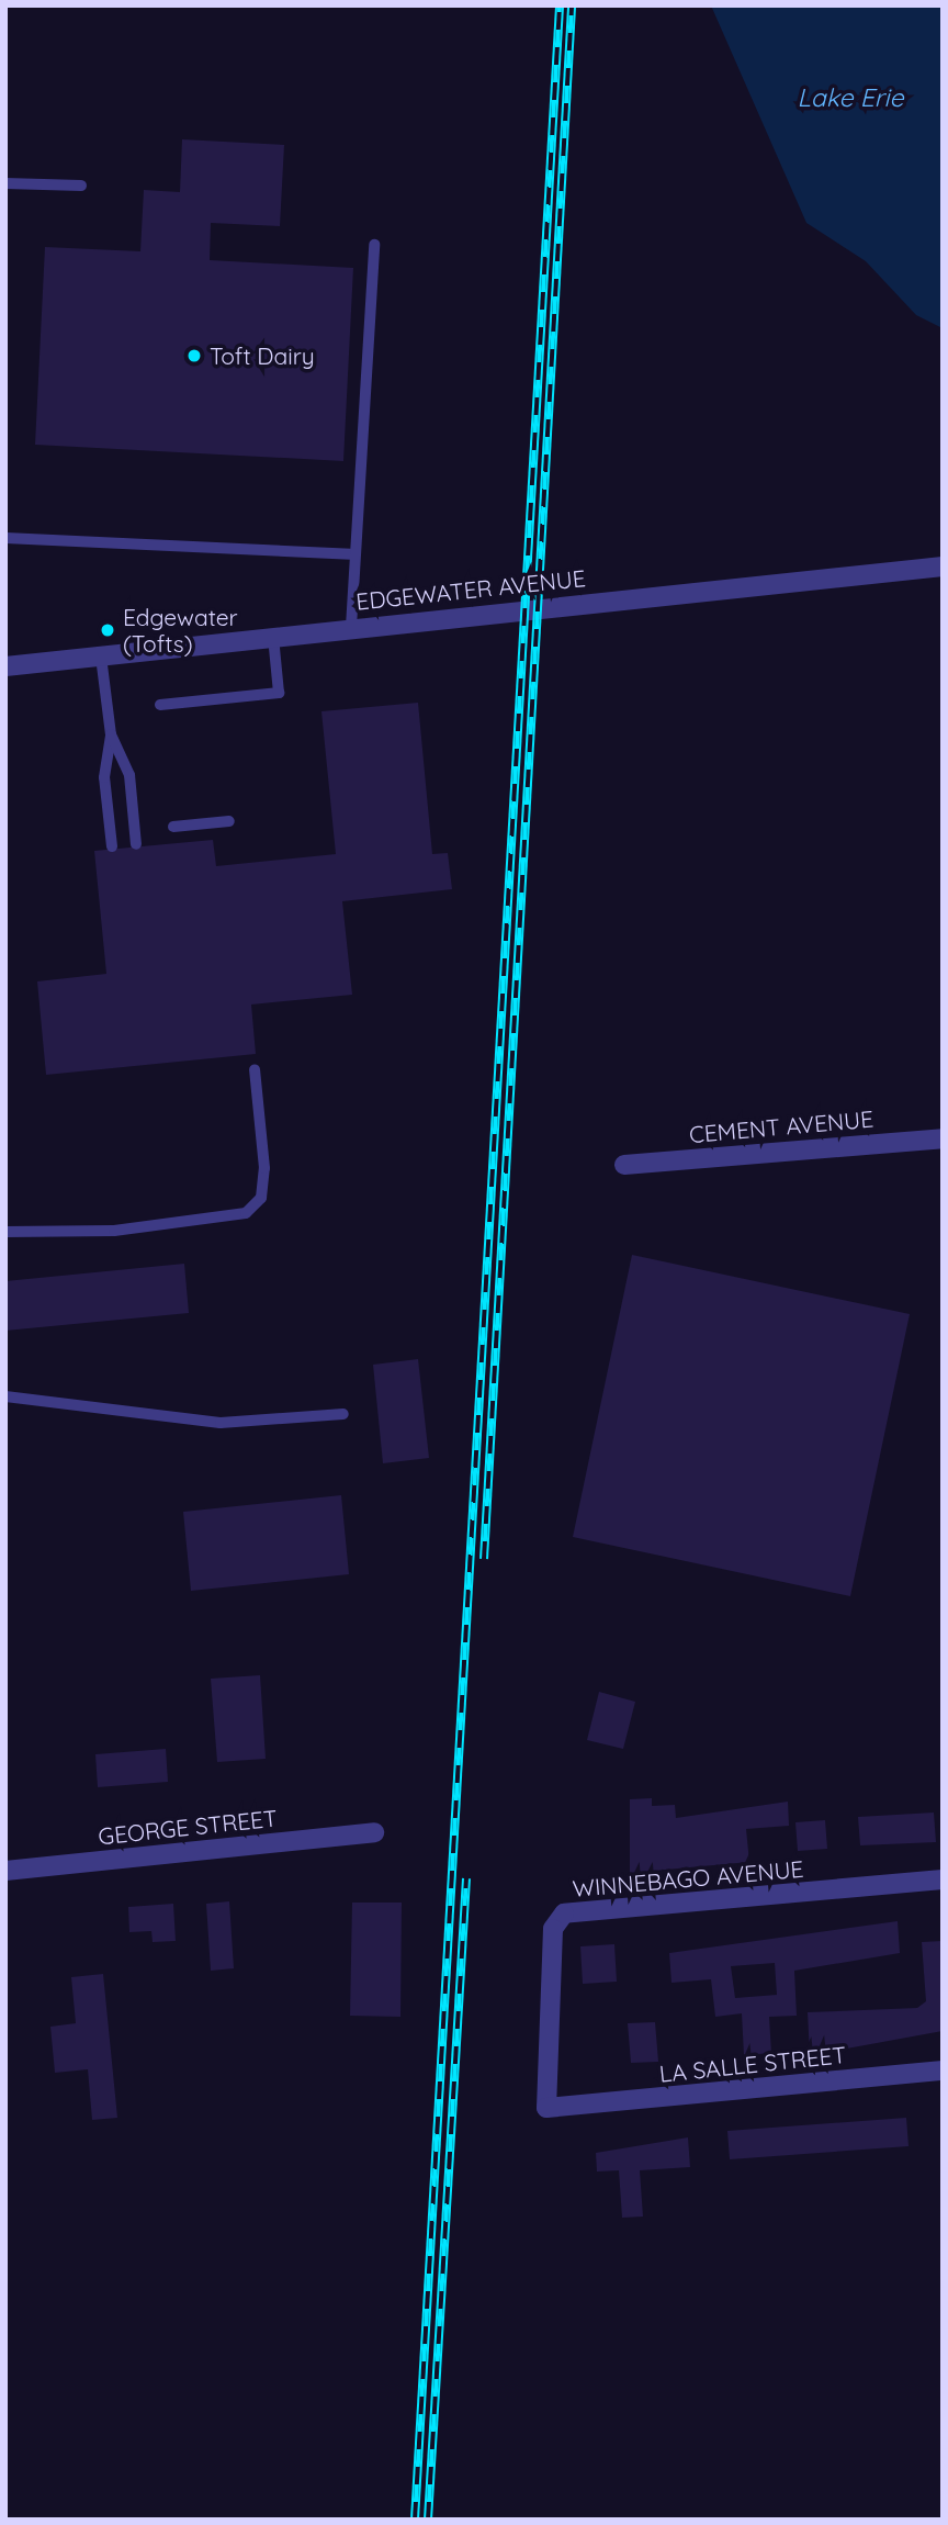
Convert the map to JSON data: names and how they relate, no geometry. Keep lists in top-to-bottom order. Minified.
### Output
{"streets":{"street":["EDGEWATER AVENUE","CEMENT AVENUE","GEORGE STREET","WINNEBAGO AVENUE","LA SALLE STREET"]},"crossings":[["WINNEBAGO AVENUE","LA SALLE STREET"]],"water":["Lake Erie"],"places":["Toft Dairy","Edgewater (Tofts)"]}
